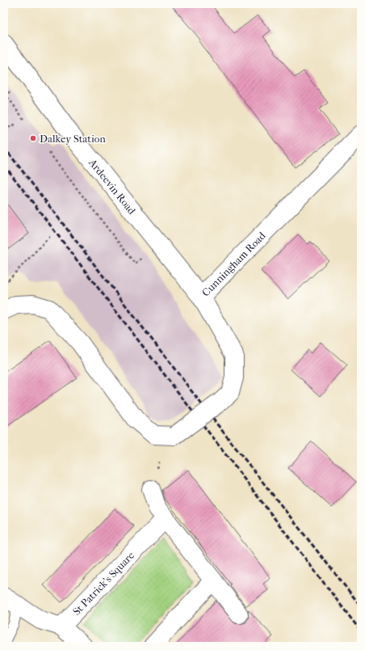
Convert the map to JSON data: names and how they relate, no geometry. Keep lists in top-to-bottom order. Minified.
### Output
{"streets":{"street":["Ardeevin Road","Cunningham Road","St Patrick's Square"]},"crossings":[["Ardeevin Road","Cunningham Road"]],"places":["Dalkey Station"]}
